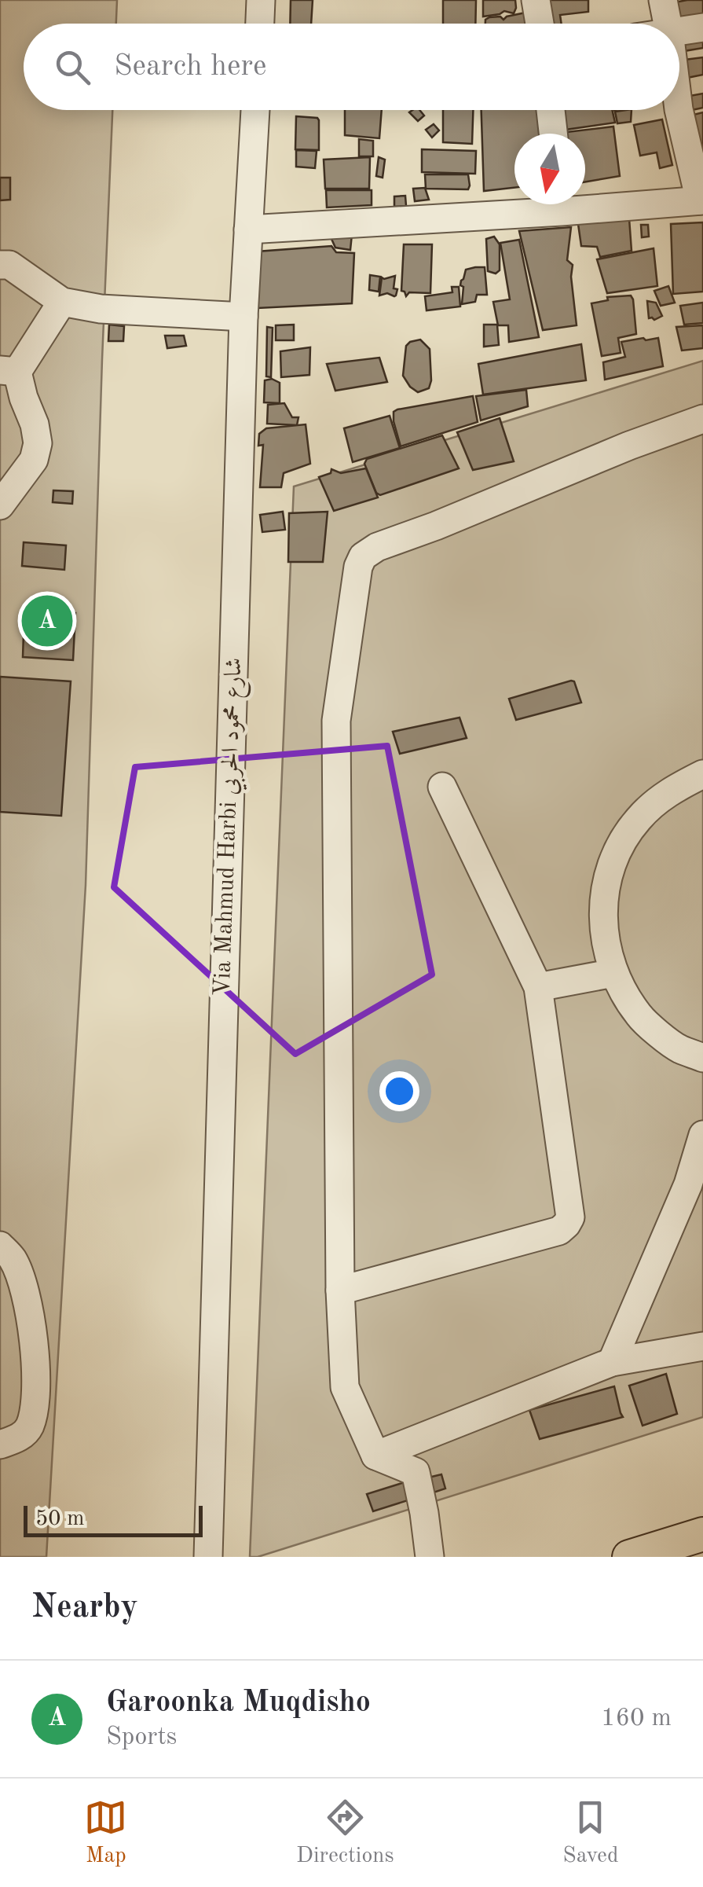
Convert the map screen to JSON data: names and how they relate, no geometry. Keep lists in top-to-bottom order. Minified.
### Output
{"streets":{"street":["Via Mahmud Harbi شارع محمود الحربي"]},"scale_bar":"50 m","north":"bottom","page":{"search":"Search here","pins":"A","scale":"50 m","heading":"Nearby","list":[{"mark":"A","name":"Garoonka Muqdisho","note":"Sports","value":"160 m"}],"nav":["Map","Directions","Saved"]}}
